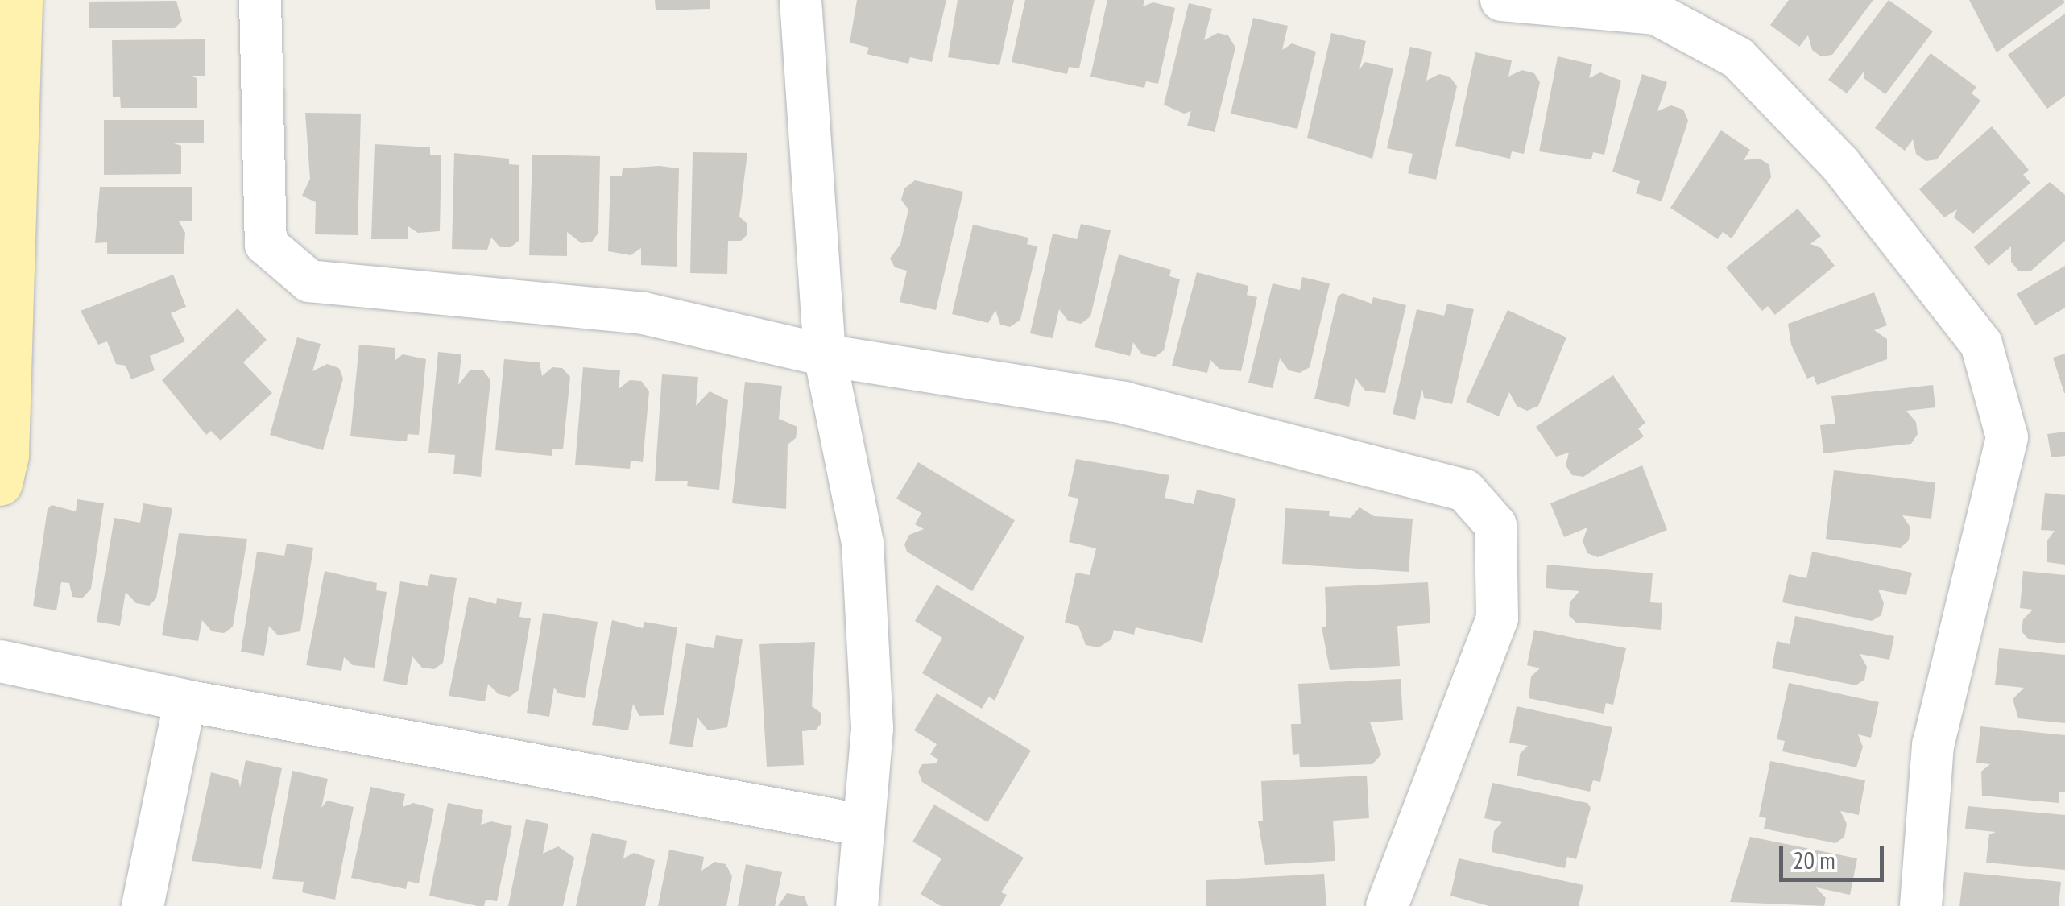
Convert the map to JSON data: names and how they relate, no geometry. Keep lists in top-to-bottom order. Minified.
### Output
{"scale_bar":"20 m"}
